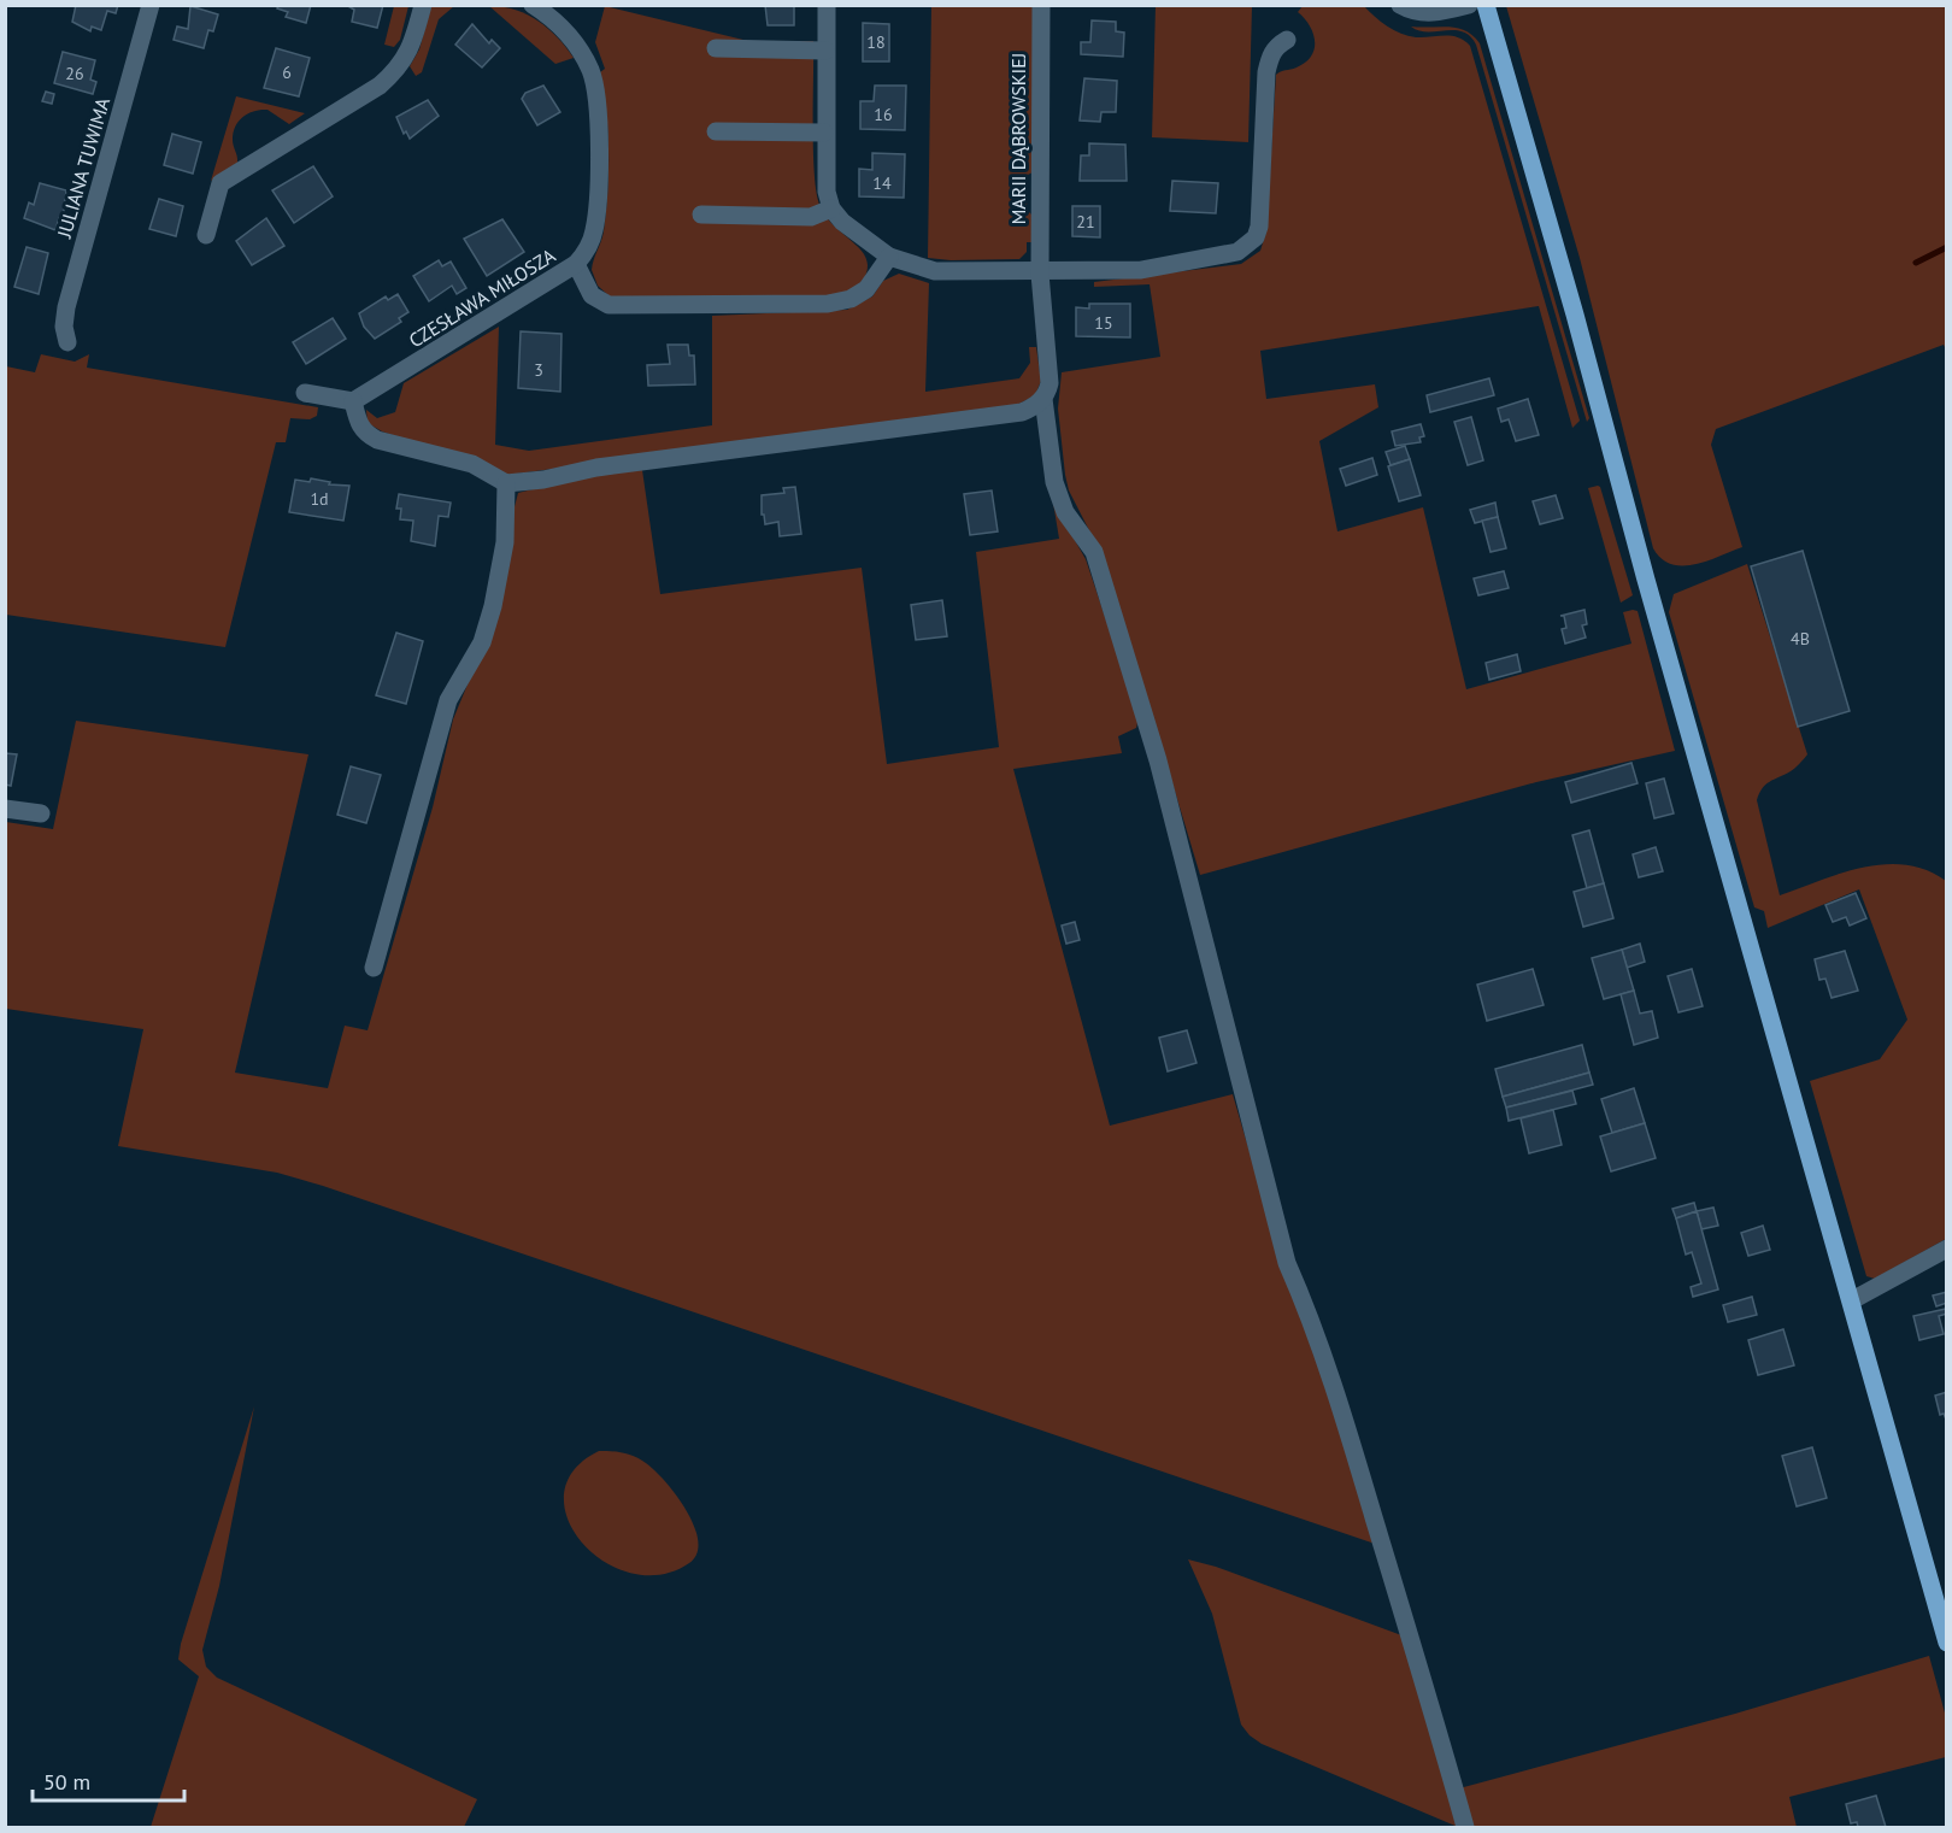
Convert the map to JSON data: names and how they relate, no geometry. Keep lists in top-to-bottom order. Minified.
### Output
{"streets":{"street":["MARII DĄBROWSKIEJ","JULIANA TUWIMA","CZESŁAWA MIŁOSZA"]},"house_numbers":["18","6","26","16","14","21","15","3","1d","4B"],"scale_bar":"50 m"}
